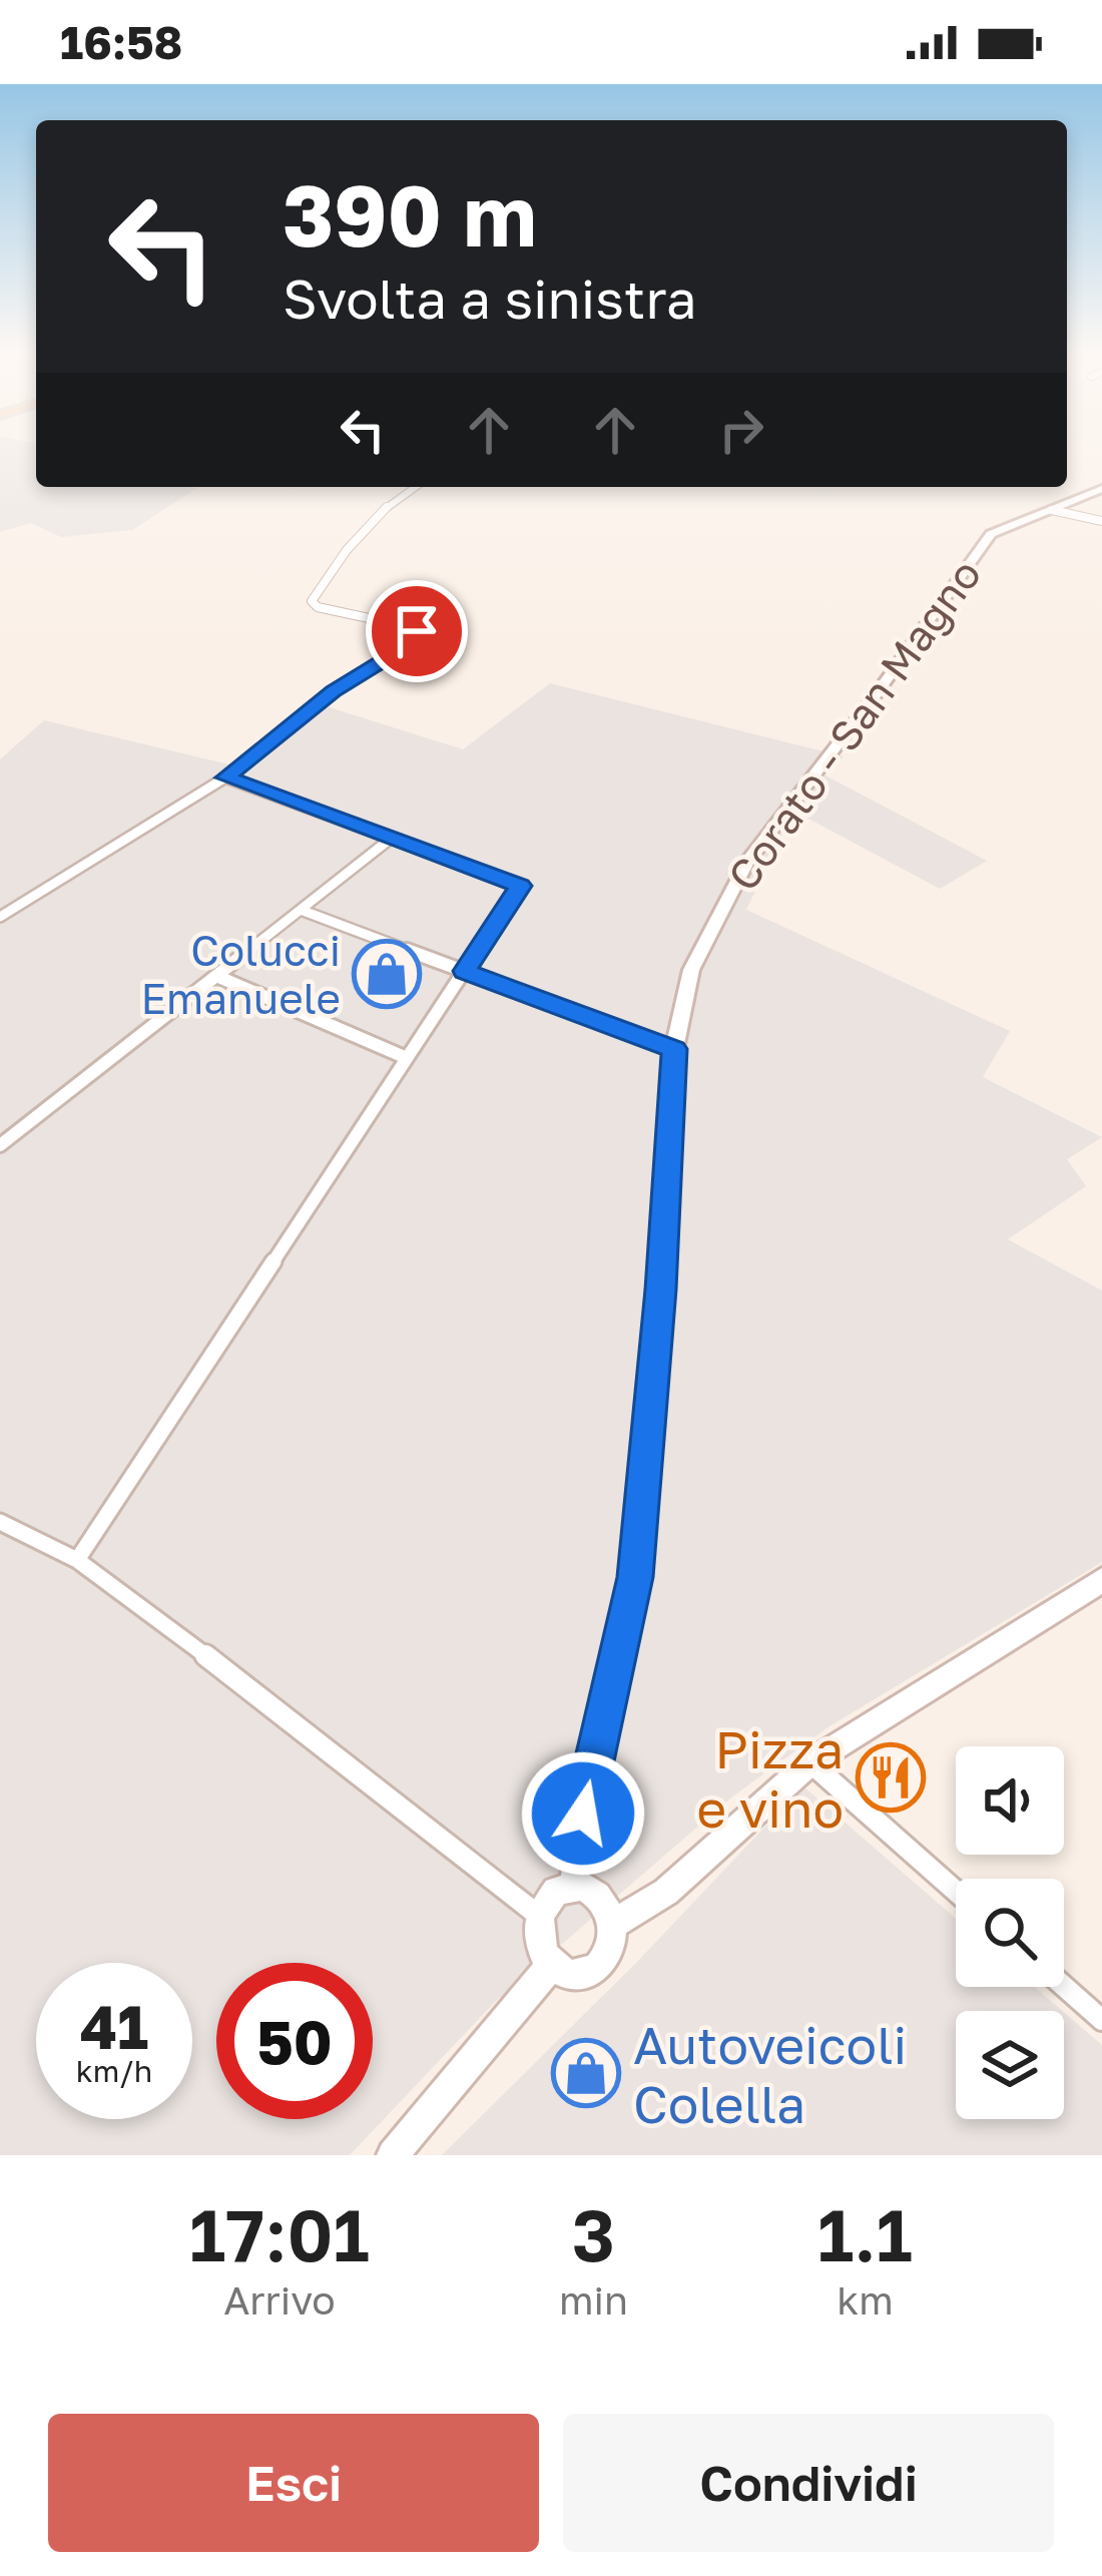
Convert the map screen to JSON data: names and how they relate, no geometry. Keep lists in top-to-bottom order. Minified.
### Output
{"streets":{"main road":["Corato - San Magno"]},"places":{"shop":["Colucci Emanuele","Autoveicoli Colella"],"restaurant":["Pizza e vino"]},"page":{"status":"16:58","turn":["390 m","Svolta a sinistra"],"speed":"41 km/h","limit":"50","eta":["17:01","Arrivo","3","min","1.1","km"],"buttons":["Esci","Condividi"]}}
